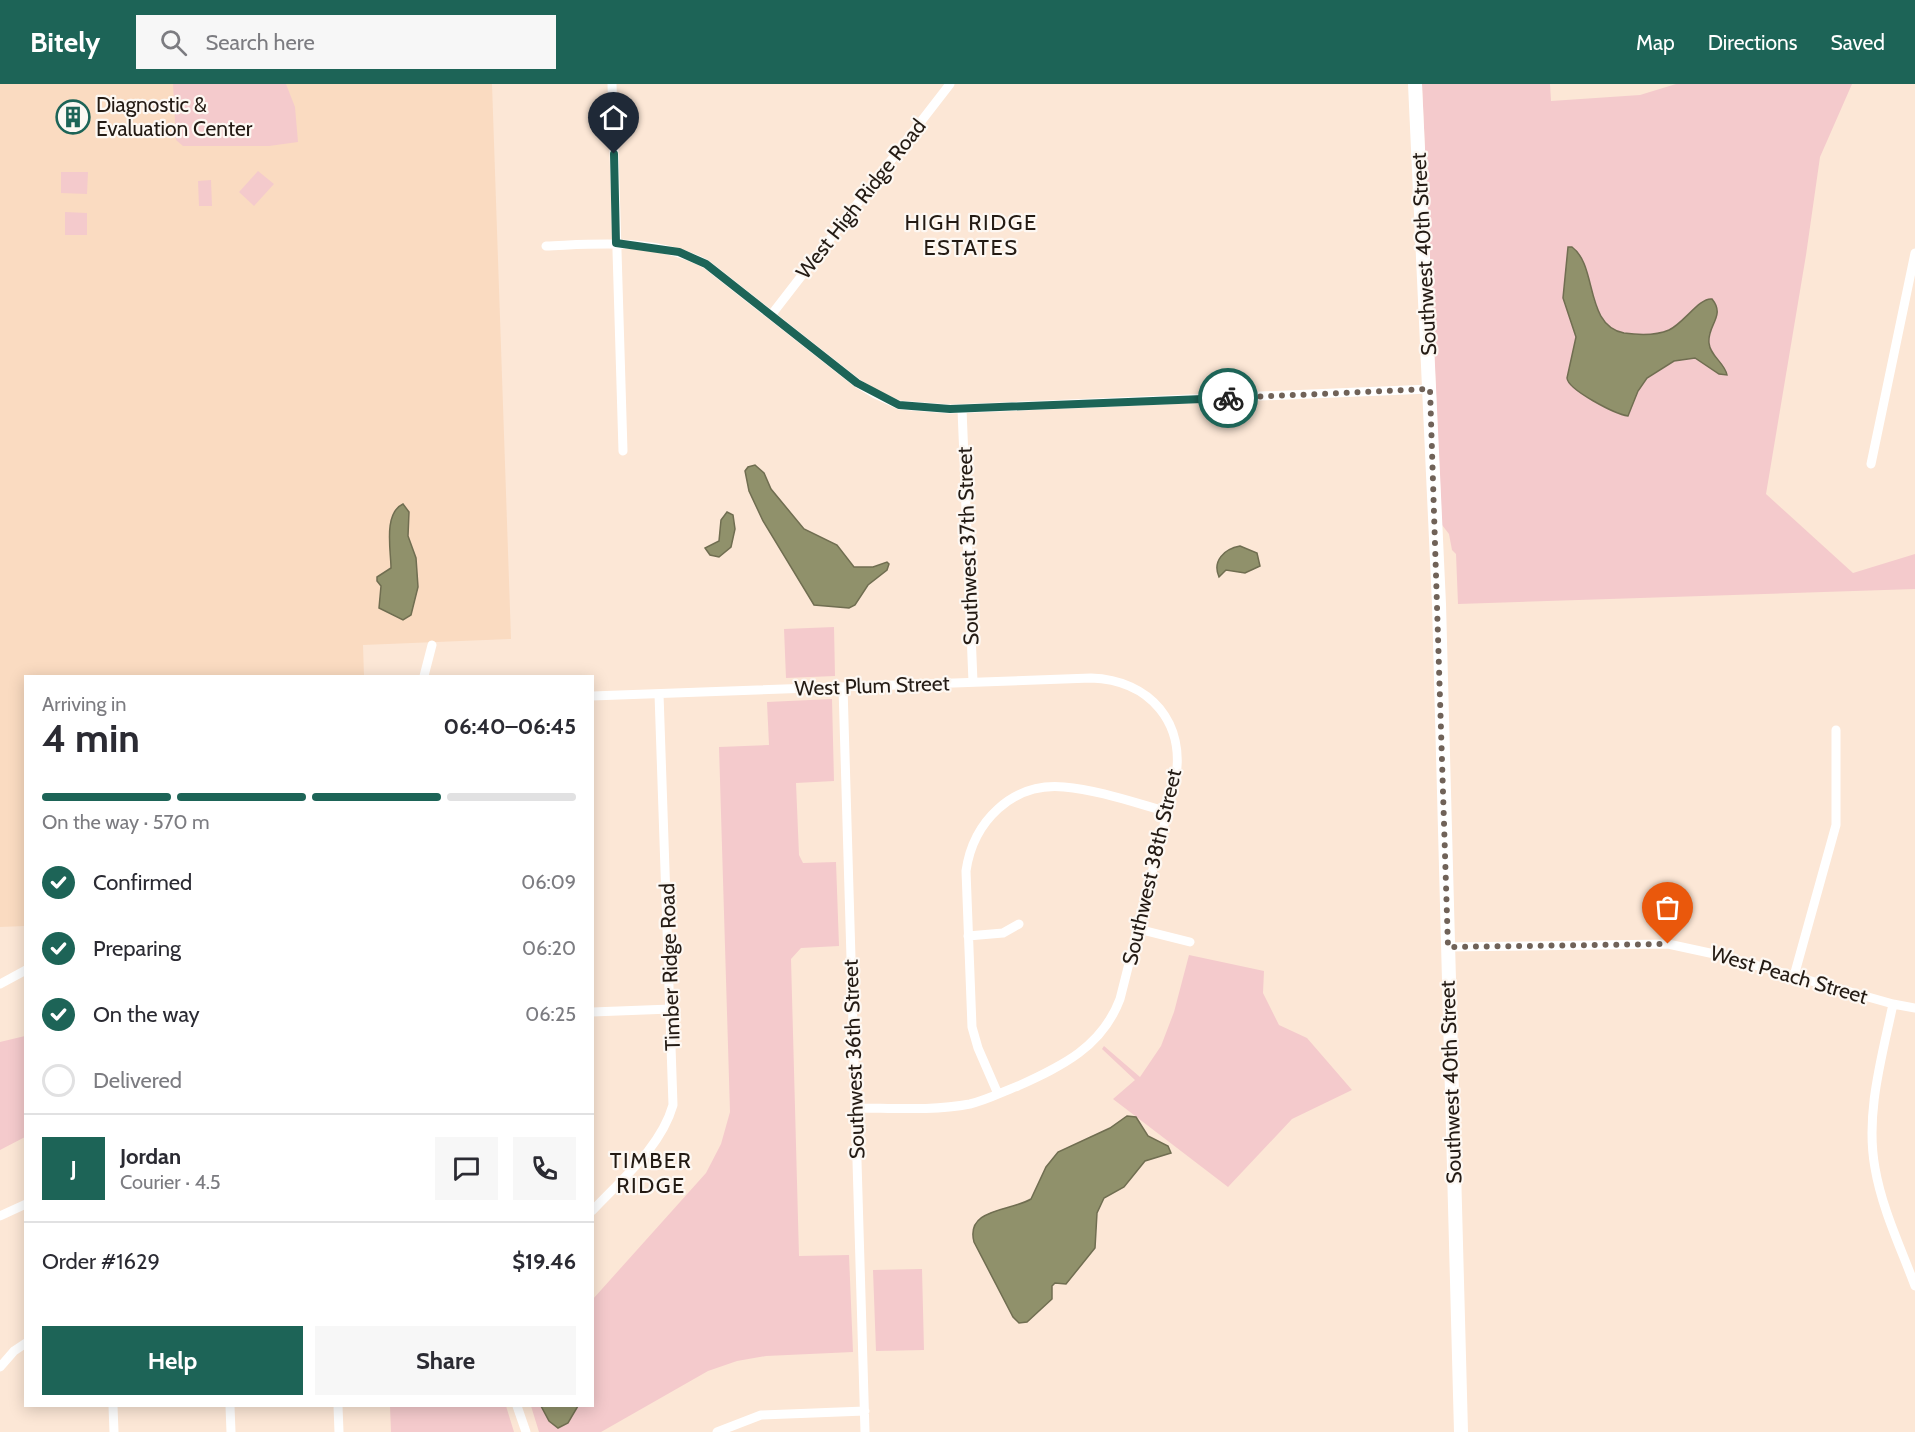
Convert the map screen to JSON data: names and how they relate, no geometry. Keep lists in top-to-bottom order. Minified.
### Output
{"streets":{"main road":["Southwest 40th Street"],"street":["West High Ridge Road","Southwest 37th Street","West Plum Street","Southwest 38th Street","Timber Ridge Road","West Peach Street","Southwest 36th Street"]},"crossings":[["Southwest 40th Street","West Peach Street"],["Southwest 37th Street","West Plum Street"],["West Plum Street","Southwest 38th Street"],["West Plum Street","Timber Ridge Road"],["West Plum Street","Southwest 36th Street"],["Southwest 38th Street","Southwest 36th Street"]],"districts":["HIGH RIDGE ESTATES","TIMBER RIDGE"],"places":{"building":["Diagnostic & Evaluation Center"]},"page":{"header":"Bitely","search":"Search here","nav":["Map","Directions","Saved"],"heading":["4 min","Arriving in","06:40–06:45"],"panel":["Jordan","Courier · 4.5","Order #1629","$19.46"],"bar":"On the way · 570 m","list":[["Confirmed","06:09"],["Preparing","06:20"],["On the way","06:25"],"Delivered"],"round":"J","buttons":["Help","Share"]}}
